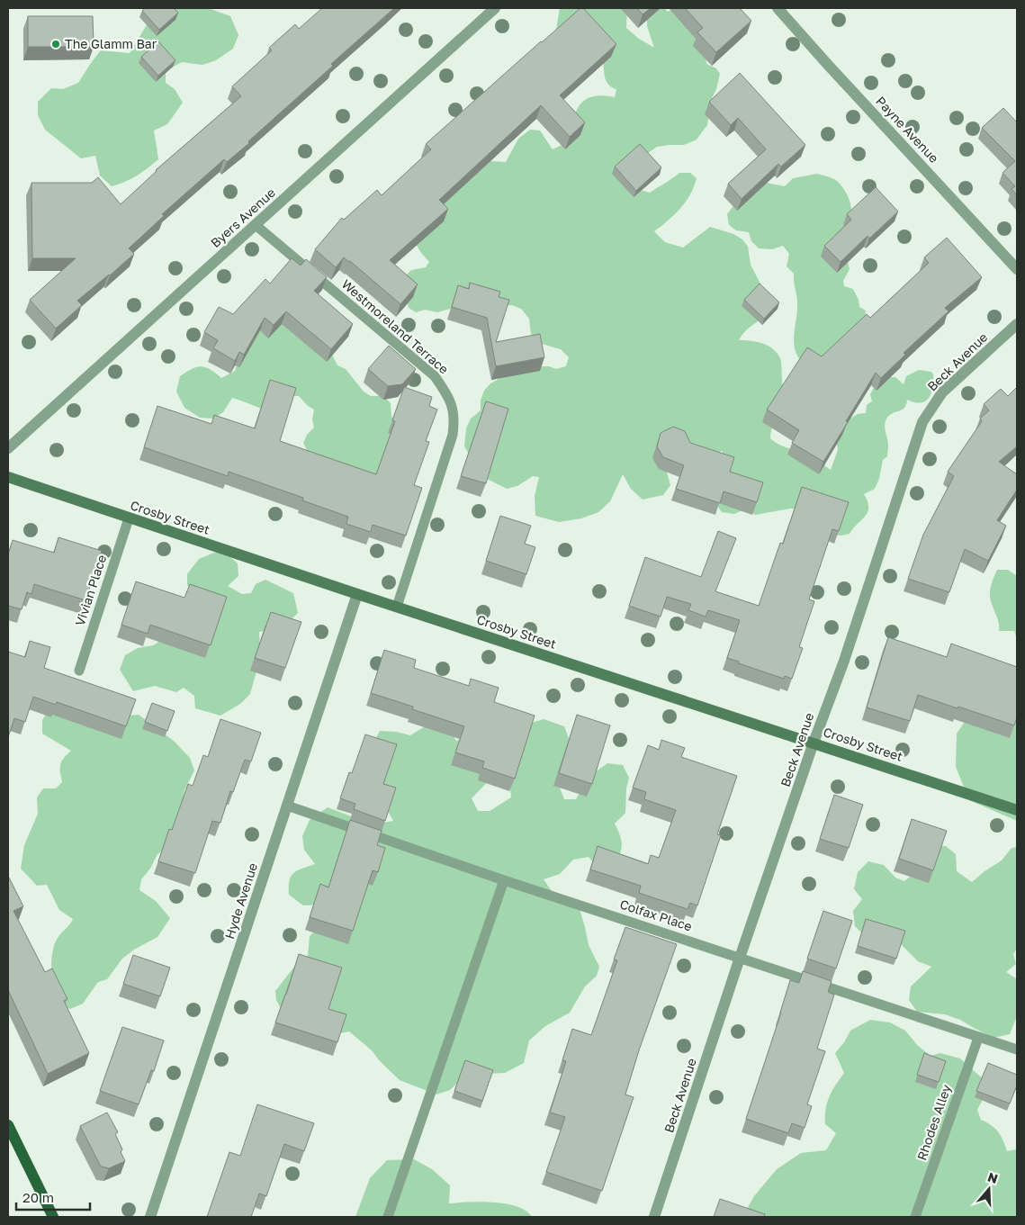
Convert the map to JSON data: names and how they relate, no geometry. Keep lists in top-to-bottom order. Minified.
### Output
{"streets":{"street":["Payne Avenue","Byers Avenue","Beck Avenue","Crosby Street","Hyde Avenue"],"lane":["Westmoreland Terrace","Vivian Place","Colfax Place","Rhodes Alley"]},"crossings":[["Byers Avenue","Westmoreland Terrace"],["Westmoreland Terrace","Crosby Street"],["Beck Avenue","Crosby Street"],["Beck Avenue","Colfax Place"],["Crosby Street","Vivian Place"],["Crosby Street","Hyde Avenue"],["Hyde Avenue","Colfax Place"],["Colfax Place","Rhodes Alley"]],"places":["The Glamm Bar"],"scale_bar":"20 m","north":"top"}
